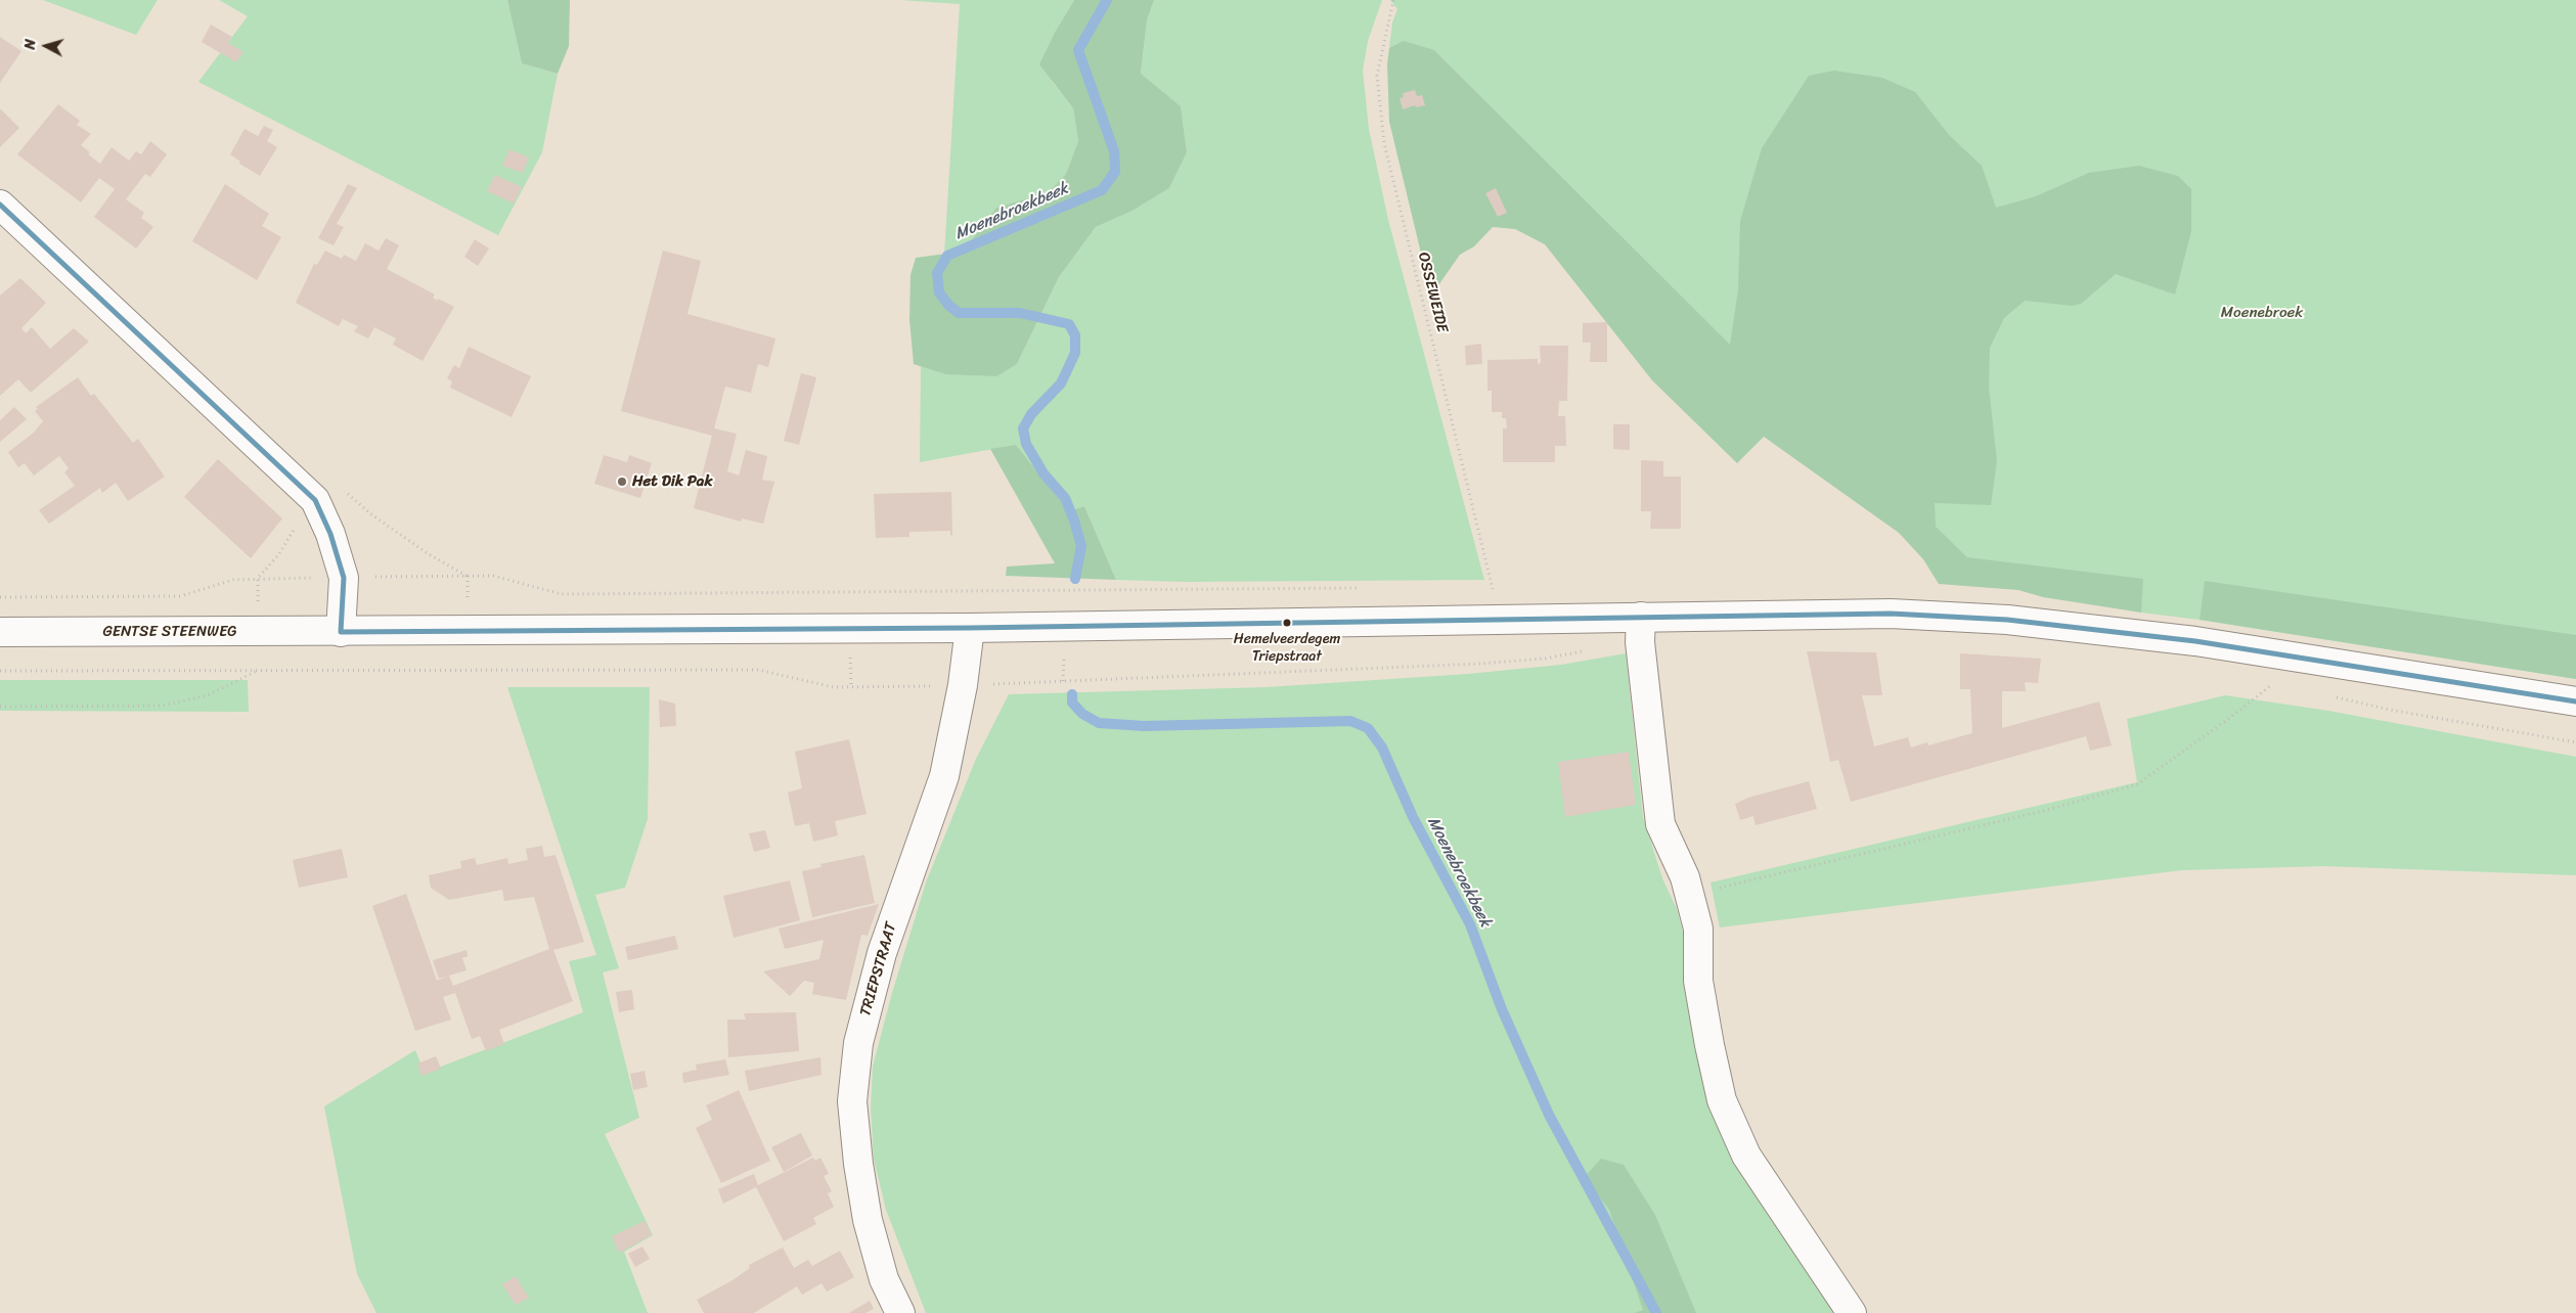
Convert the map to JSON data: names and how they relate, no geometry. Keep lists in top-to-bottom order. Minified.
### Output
{"streets":{"main road":["GENTSE STEENWEG","TRIEPSTRAAT"],"path":["OSSEWEIDE"]},"crossings":[["GENTSE STEENWEG","TRIEPSTRAAT"]],"water":["Moenebroekbeek"],"parks":["Moenebroek"],"places":["Het Dik Pak","Hemelveerdegem Triepstraat"],"north":"left"}
